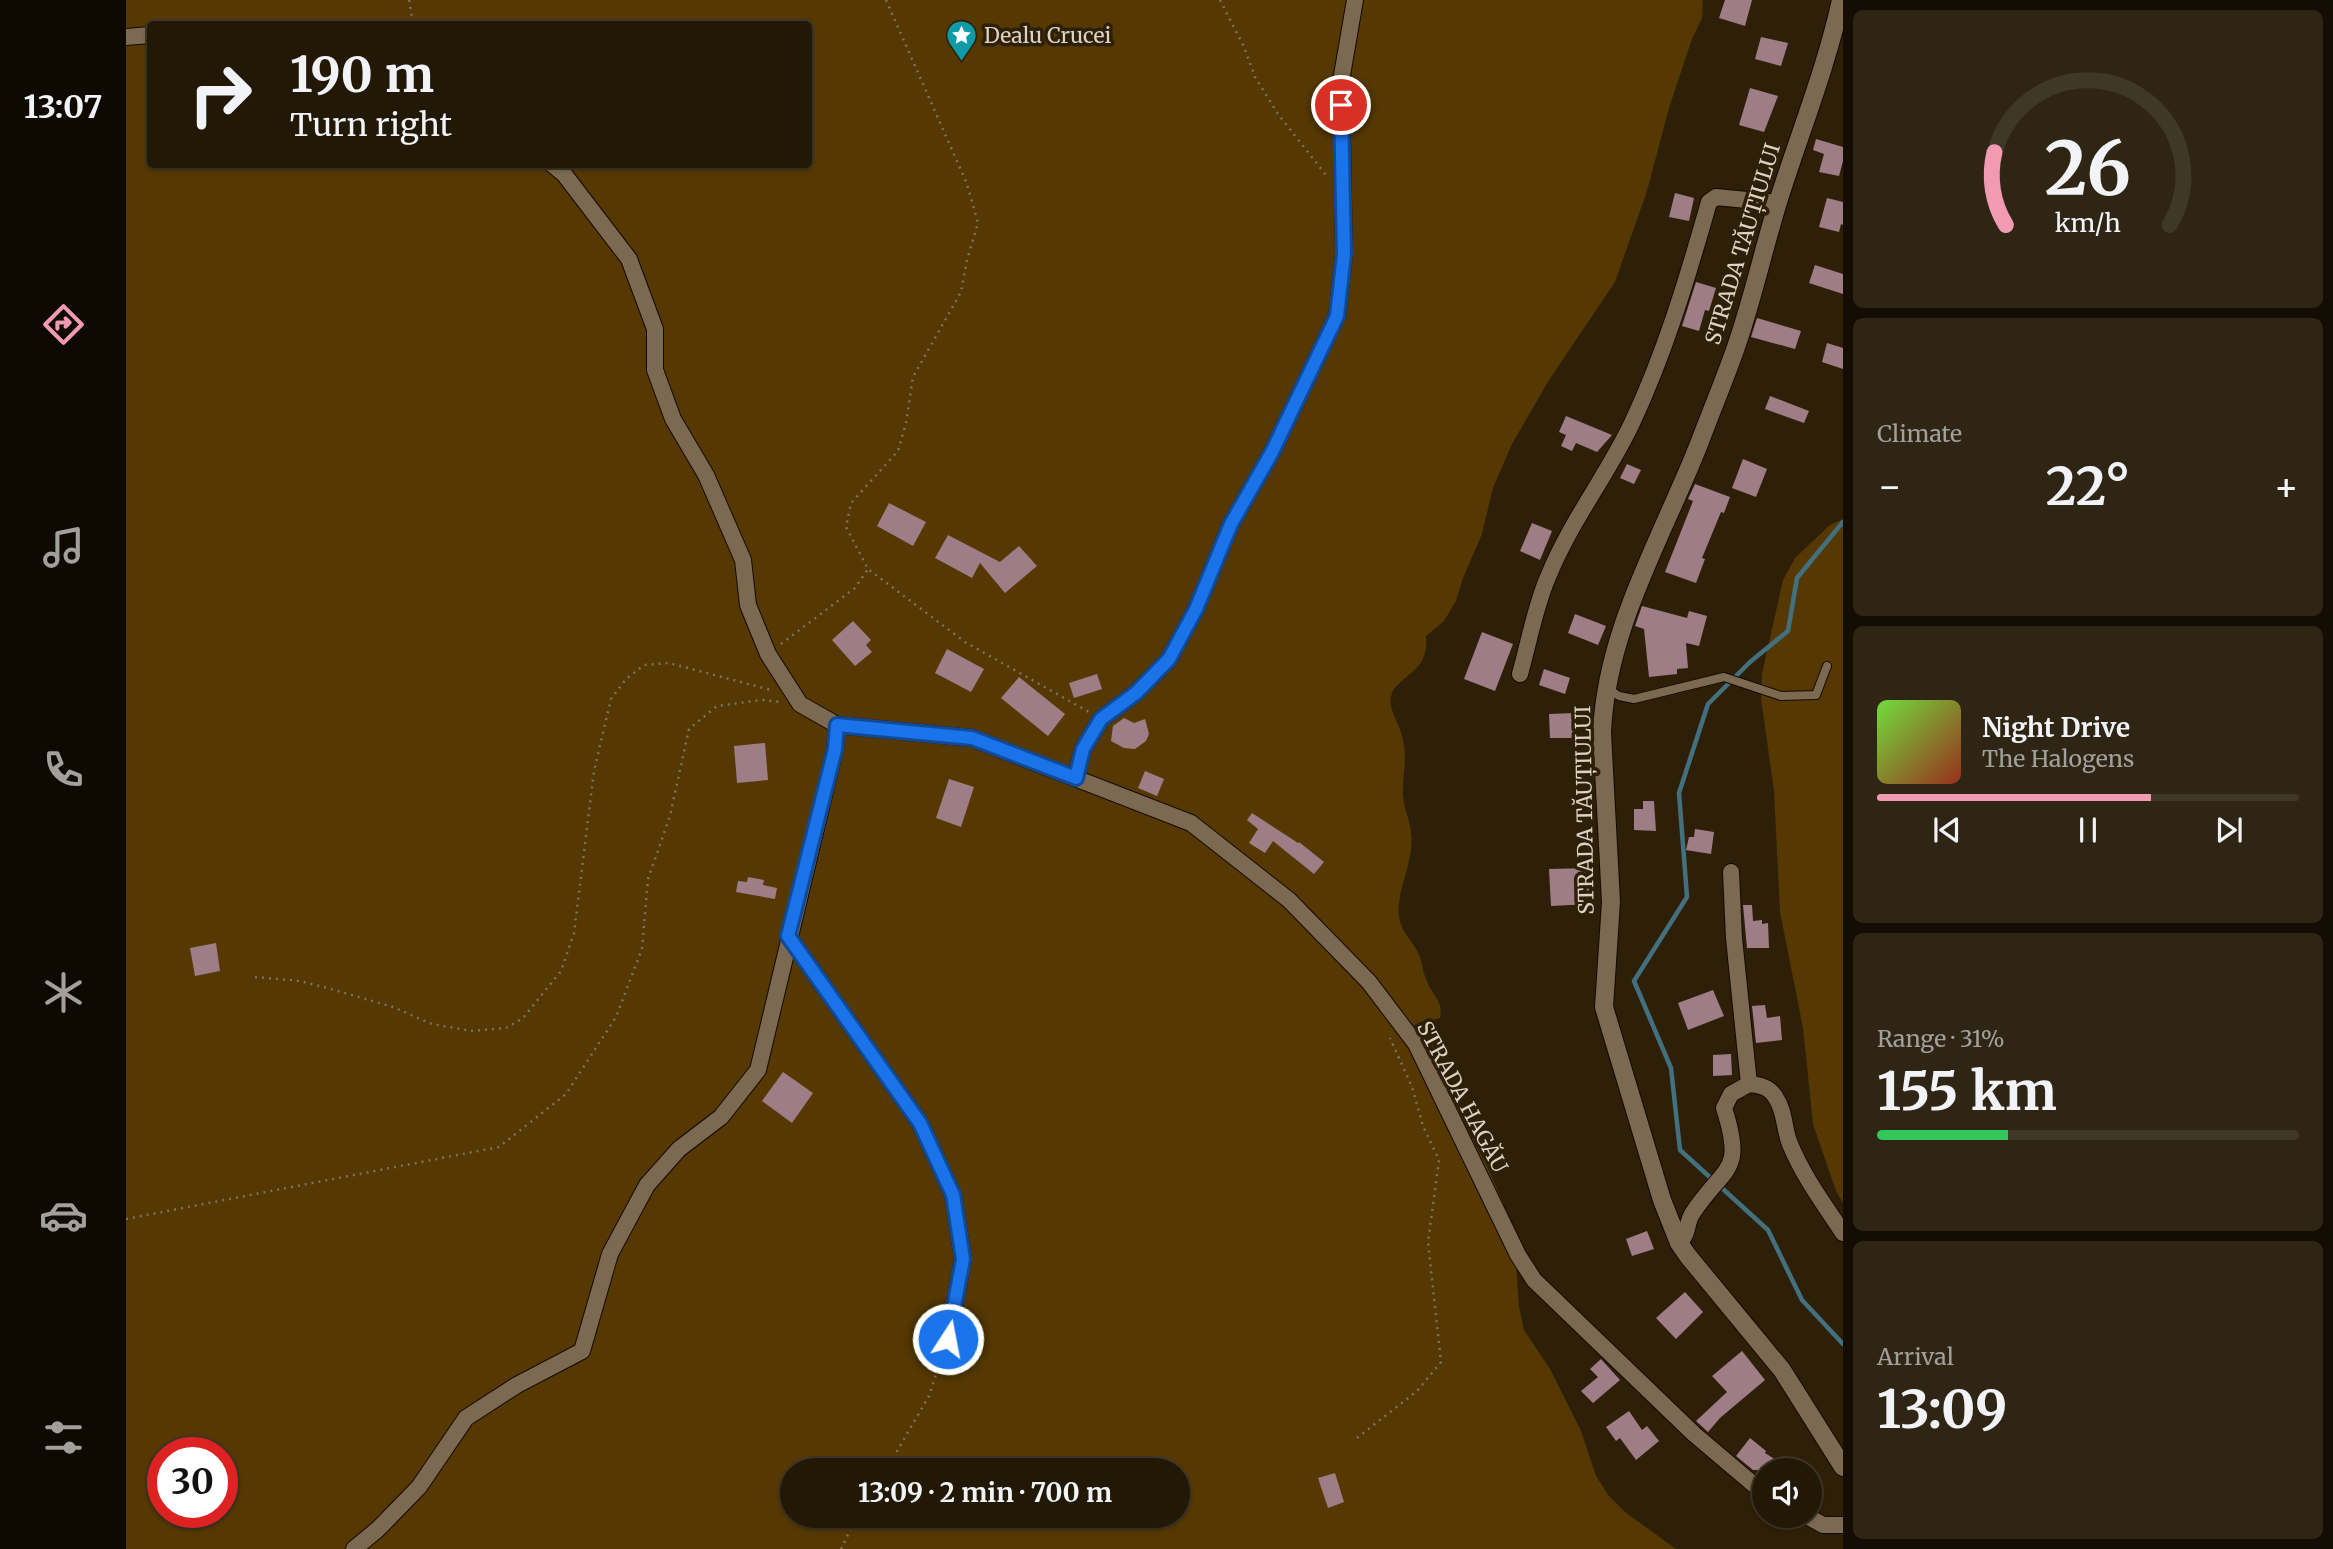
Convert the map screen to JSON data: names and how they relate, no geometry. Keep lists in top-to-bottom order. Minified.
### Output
{"streets":{"street":["STRADA TĂUȚIULUI","STRADA HAGĂU"]},"places":{"place":["Dealu Crucei"]},"page":{"tabs":"13:07","turn":["190 m","Turn right"],"tile":["Climate",["Range · 31%","155 km"],["Arrival","13:09"]],"heat":["−","22°","+"],"song":["Night Drive","The Halogens"],"limit":"30","trip":"13:09 · 2 min · 700 m","gauge":["26","km/h"]}}
